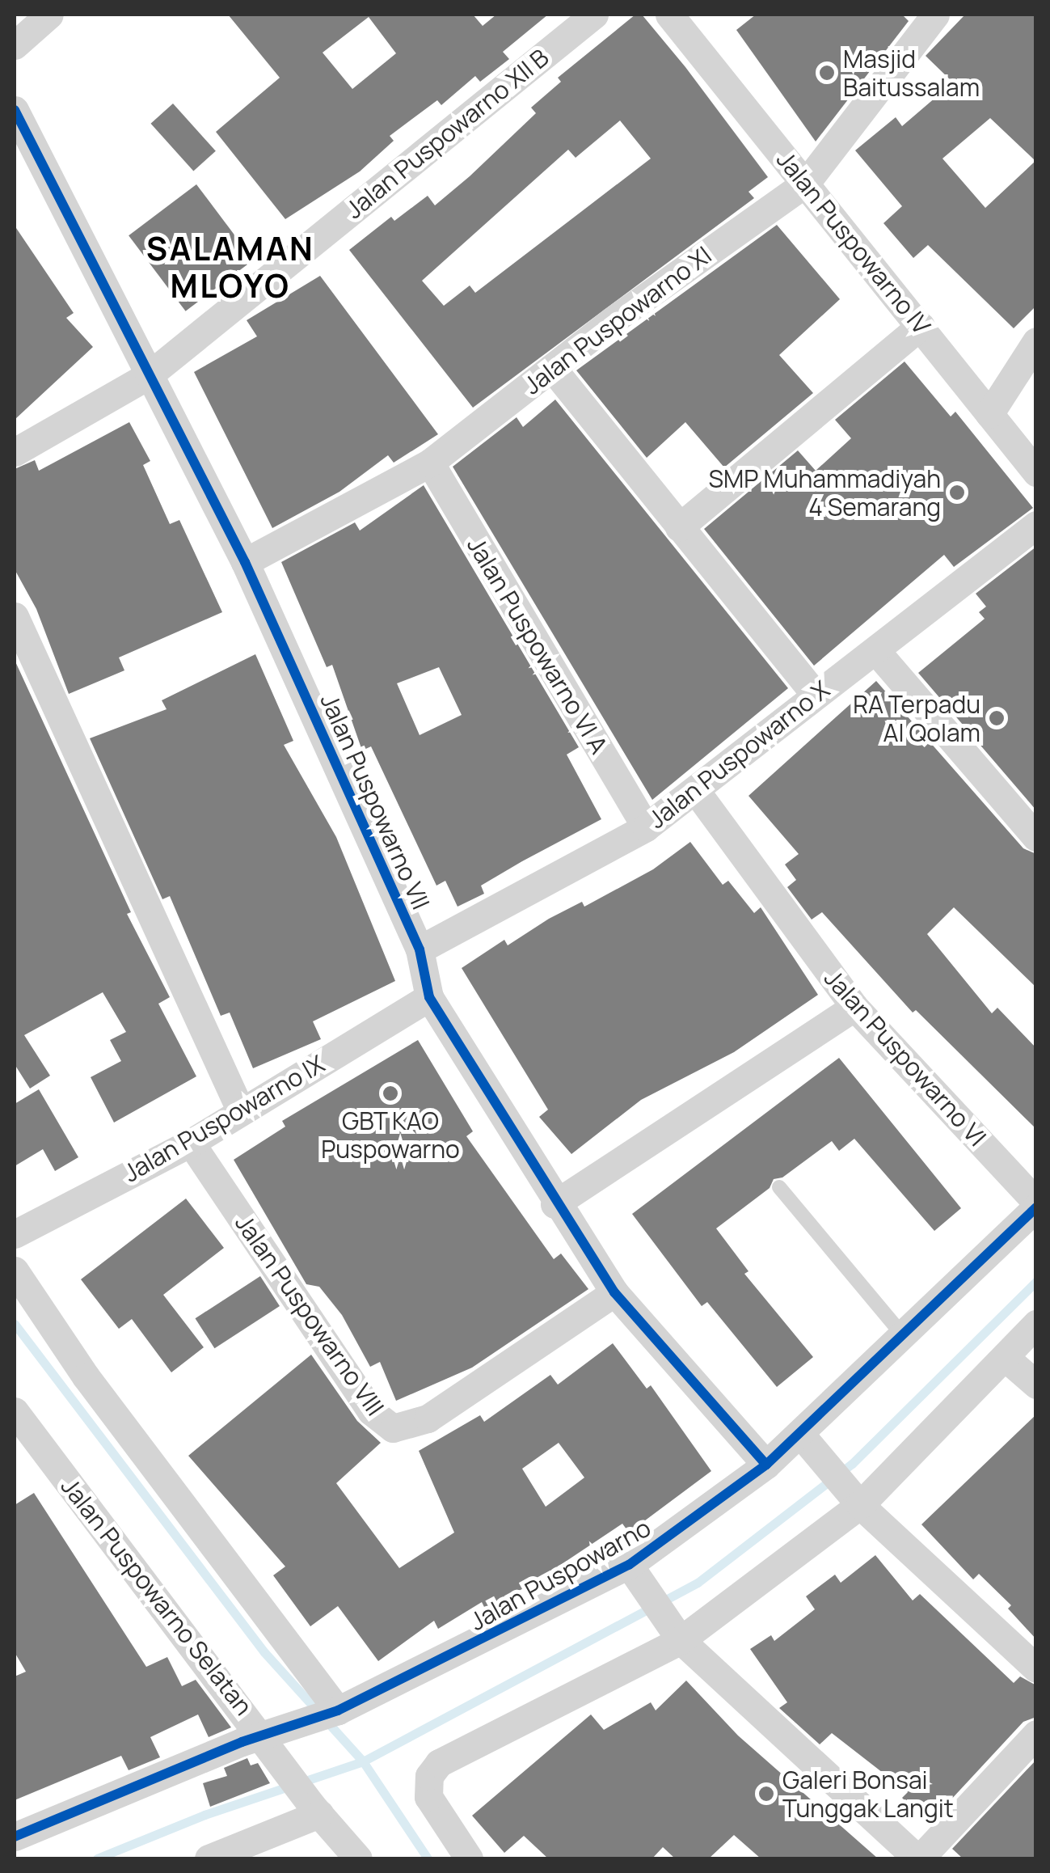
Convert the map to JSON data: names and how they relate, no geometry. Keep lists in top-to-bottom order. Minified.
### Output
{"streets":{"street":["Jalan Puspowarno XII B","Jalan Puspowarno IV","Jalan Puspowarno XI","Jalan Puspowarno VI A","Jalan Puspowarno X","Jalan Puspowarno VII","Jalan Puspowarno VI","Jalan Puspowarno IX","Jalan Puspowarno VIII","Jalan Puspowarno","Jalan Puspowarno Selatan"]},"crossings":[["Jalan Puspowarno XII B","Jalan Puspowarno VII"],["Jalan Puspowarno IV","Jalan Puspowarno XI"],["Jalan Puspowarno XI","Jalan Puspowarno VI A"],["Jalan Puspowarno XI","Jalan Puspowarno VII"],["Jalan Puspowarno VI A","Jalan Puspowarno X"],["Jalan Puspowarno X","Jalan Puspowarno VII"],["Jalan Puspowarno X","Jalan Puspowarno VI"],["Jalan Puspowarno VII","Jalan Puspowarno IX"],["Jalan Puspowarno VII","Jalan Puspowarno VIII"],["Jalan Puspowarno VII","Jalan Puspowarno"],["Jalan Puspowarno VI","Jalan Puspowarno"],["Jalan Puspowarno IX","Jalan Puspowarno VIII"],["Jalan Puspowarno","Jalan Puspowarno Selatan"]],"districts":["SALAMAN MLOYO"],"places":["Masjid Baitussalam","SMP Muhammadiyah 4 Semarang","RA Terpadu Al Qolam","GBT KAO Puspowarno","Galeri Bonsai Tunggak Langit"]}
